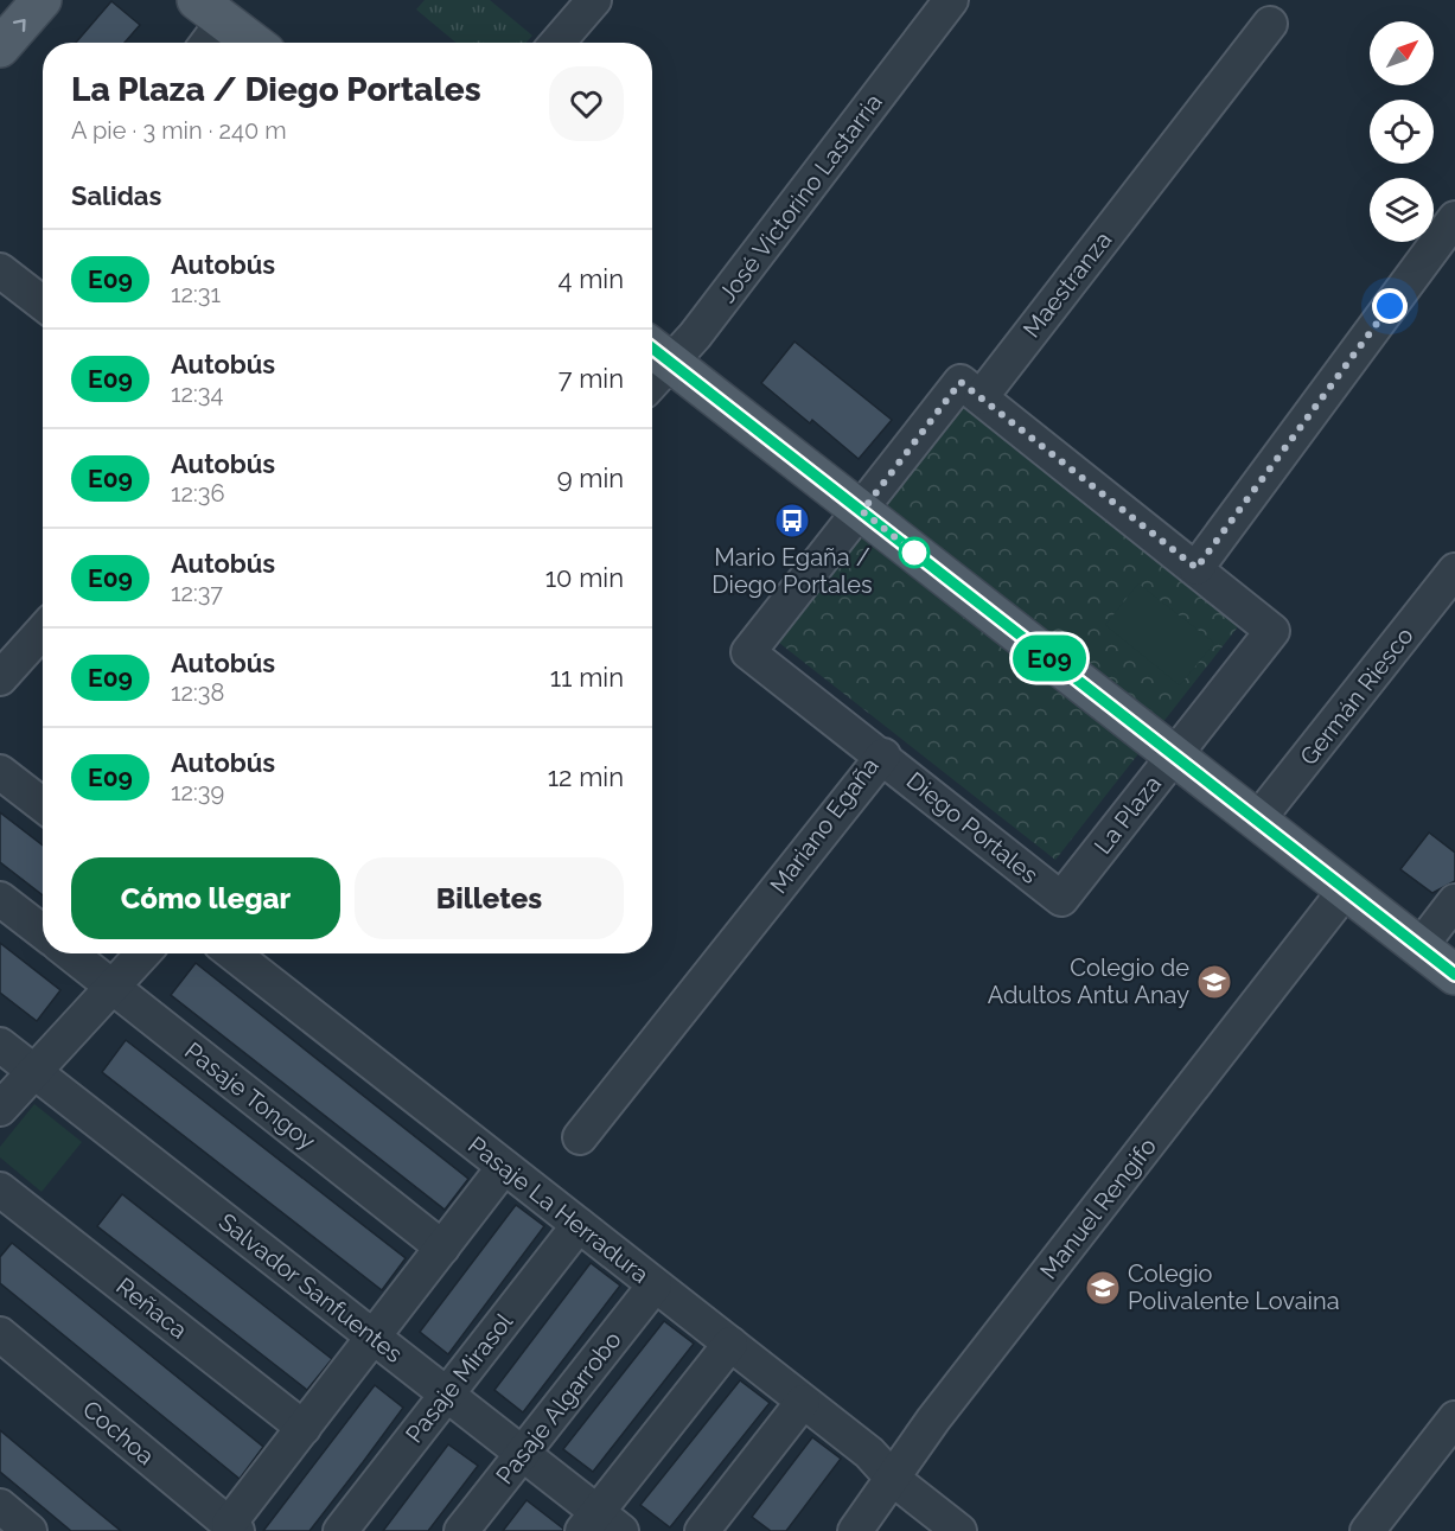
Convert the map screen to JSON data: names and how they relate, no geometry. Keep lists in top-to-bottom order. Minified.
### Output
{"streets":{"street":["José Victorino Lastarria","Maestranza","Germán Riesco","La Plaza","Mariano Egaña","Diego Portales","Pasaje Tongoy","Manuel Rengifo","Pasaje La Herradura","Salvador Sanfuentes","Reñaca","Pasaje Mirasol","Pasaje Algarrobo","Cochoa"]},"crossings":[["La Plaza","Diego Portales"],["Mariano Egaña","Diego Portales"],["Manuel Rengifo","Pasaje La Herradura"],["Pasaje La Herradura","Pasaje Mirasol"],["Pasaje La Herradura","Pasaje Algarrobo"],["Salvador Sanfuentes","Pasaje Mirasol"],["Salvador Sanfuentes","Pasaje Algarrobo"]],"places":{"bus stop":["Mario Egaña / Diego Portales"],"school or university":["Colegio de Adultos Antu Anay","Colegio Polivalente Lovaina"]},"lines":["bus line E09"],"north":"top right","page":{"on_map":"E09","heading":[["La Plaza / Diego Portales","A pie · 3 min · 240 m"],"Salidas"],"list":[{"mark":"E09","name":"Autobús","note":"12:31","value":"4 min"},{"mark":"E09","name":"Autobús","note":"12:34","value":"7 min"},{"mark":"E09","name":"Autobús","note":"12:36","value":"9 min"},{"mark":"E09","name":"Autobús","note":"12:37","value":"10 min"},{"mark":"E09","name":"Autobús","note":"12:38","value":"11 min"},{"mark":"E09","name":"Autobús","note":"12:39","value":"12 min"}],"buttons":["Cómo llegar","Billetes"]}}
